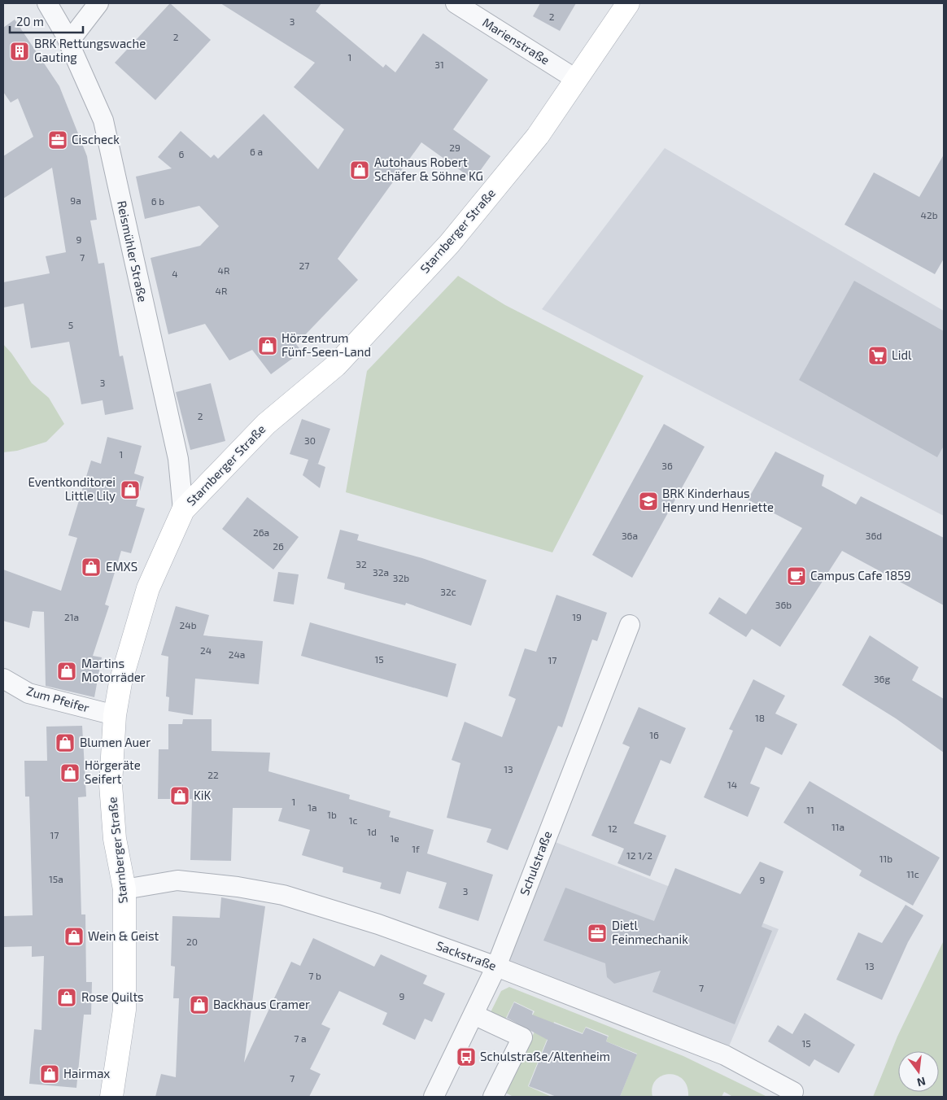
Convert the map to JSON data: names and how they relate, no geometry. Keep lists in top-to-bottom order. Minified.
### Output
{"streets":{"main road":["Starnberger Straße"],"street":["Marienstraße","Reismühler Straße","Zum Pfeifer","Schulstraße","Sackstraße"]},"crossings":[["Marienstraße","Starnberger Straße"],["Starnberger Straße","Reismühler Straße"],["Starnberger Straße","Zum Pfeifer"],["Starnberger Straße","Sackstraße"],["Schulstraße","Sackstraße"]],"places":{"building":["BRK Rettungswache Gauting"],"office":["Cischeck","Dietl Feinmechanik"],"shop":["Autohaus Robert Schäfer & Söhne KG","Hörzentrum Fünf-Seen-Land","Eventkonditorei Little Lily","EMXS","Martins Motorräder","Blumen Auer","Hörgeräte Seifert","KiK","Wein & Geist","Rose Quilts","Backhaus Cramer","Hairmax"],"supermarket":["Lidl"],"school or university":["BRK Kinderhaus Henry und Henriette"],"cafe":["Campus Cafe 1859"],"bus stop":["Schulstraße/Altenheim"]},"house_numbers":["2","3","2","1","31","29","6 a","6","9a","6 b","42b","9","7","27","4R","4","4R","5","3","2","30","1","36","26a","36a","36d","26","32","32a","32b","32c","36b","21a","19","24b","24","24a","15","17","36g","18","16","13","22","14","1","1a","11","1b","1c","11a","12","1d","17","1e","1f","12 1/2","11b","11c","15a","9","3","20","13","7 b","7","9","7 a","15","7"],"scale_bar":"20 m","north":"bottom"}
